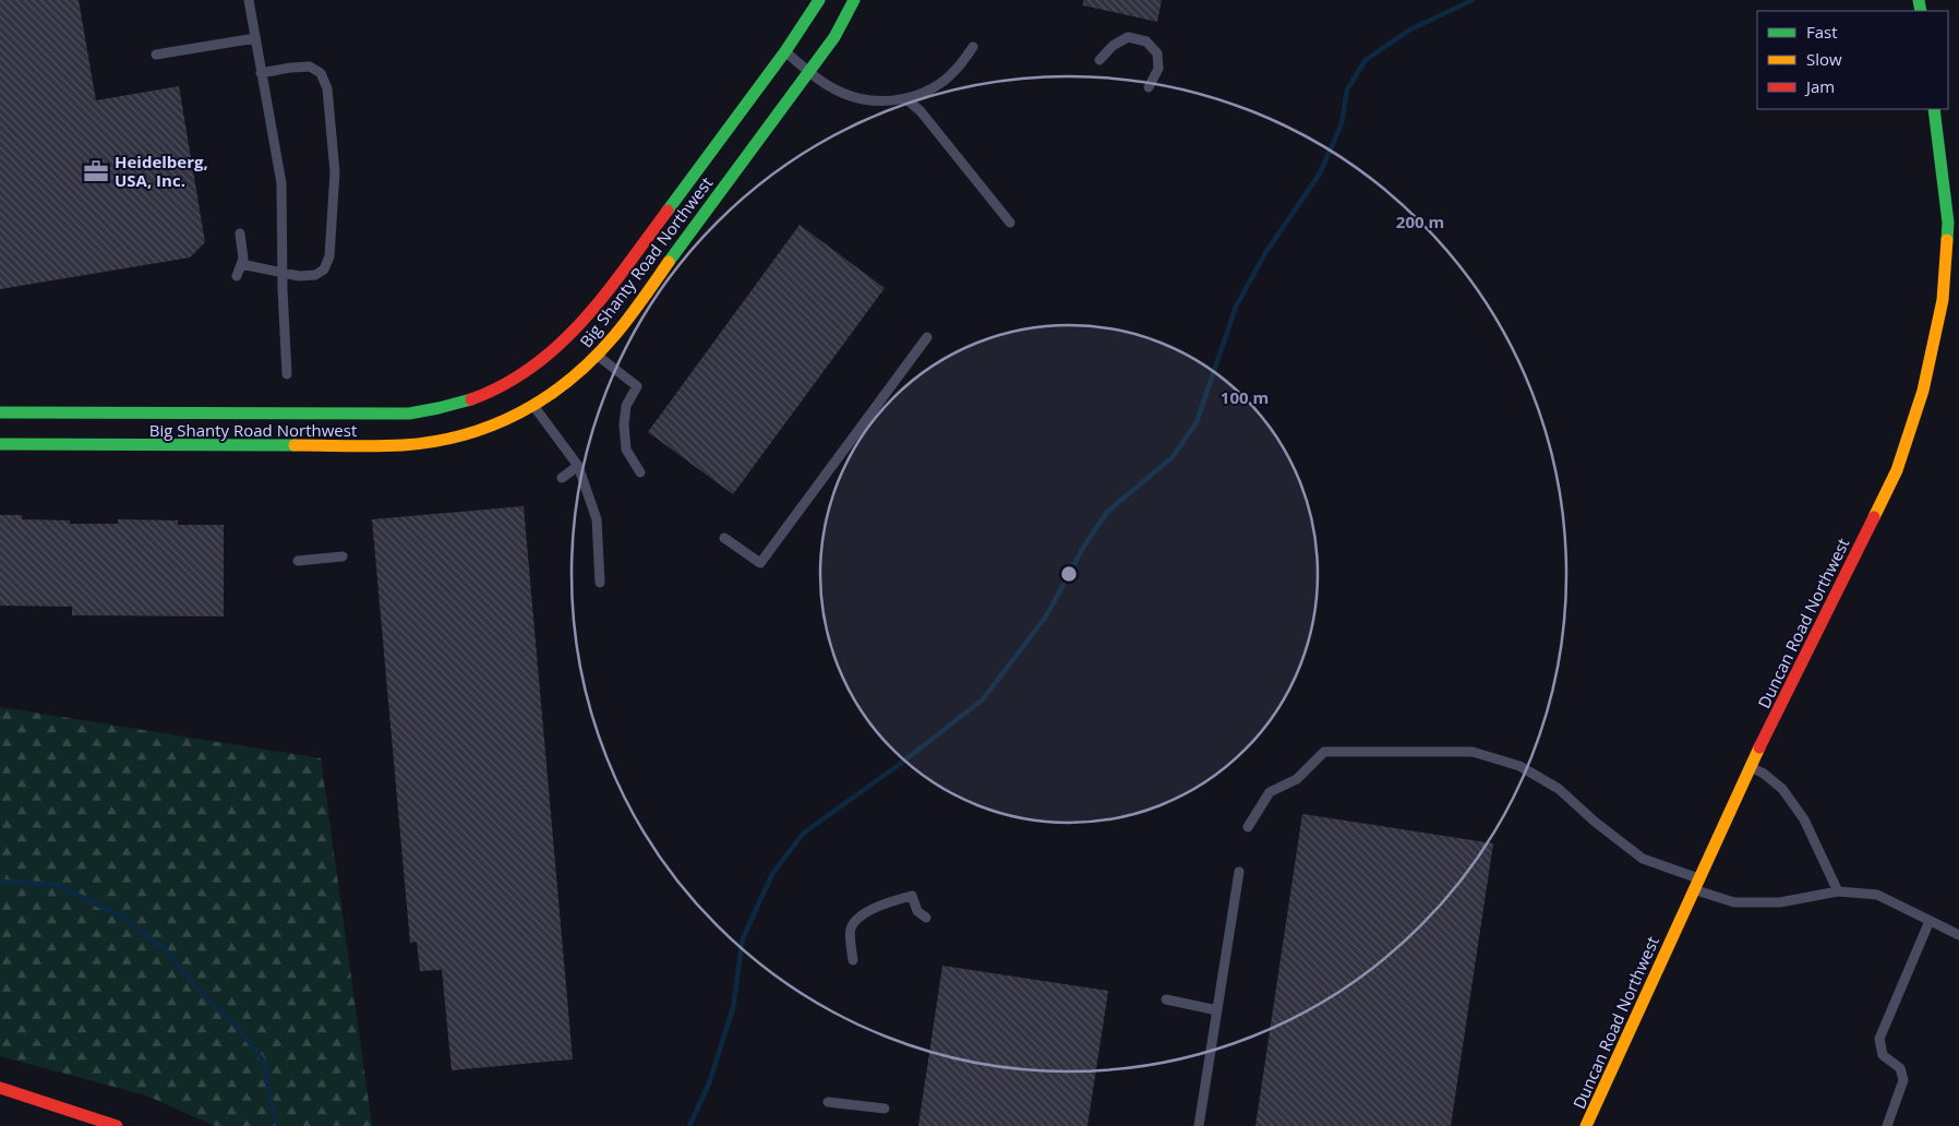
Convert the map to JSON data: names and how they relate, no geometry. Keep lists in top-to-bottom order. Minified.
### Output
{"streets":{"street":["Big Shanty Road Northwest","Duncan Road Northwest"]},"places":{"office":["Heidelberg, USA, Inc."]},"legend":["Fast","Slow","Jam"],"rings":["200 m","100 m"]}
